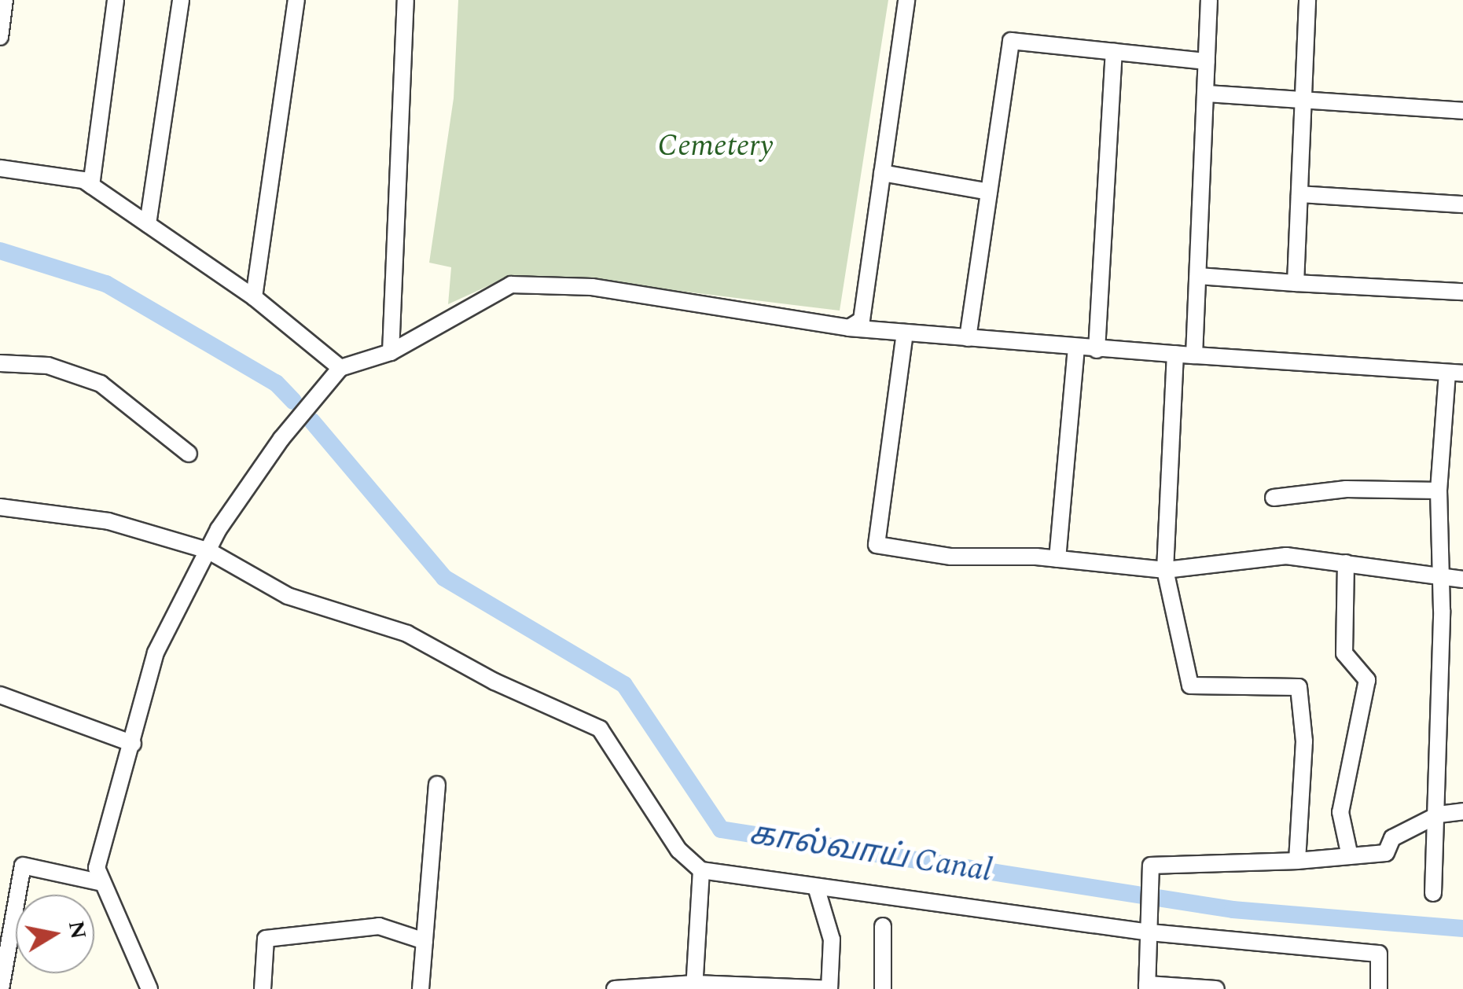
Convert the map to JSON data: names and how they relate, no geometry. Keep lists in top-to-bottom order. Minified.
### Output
{"water":["கால்வாய் Canal"],"parks":["Cemetery"],"north":"right"}
